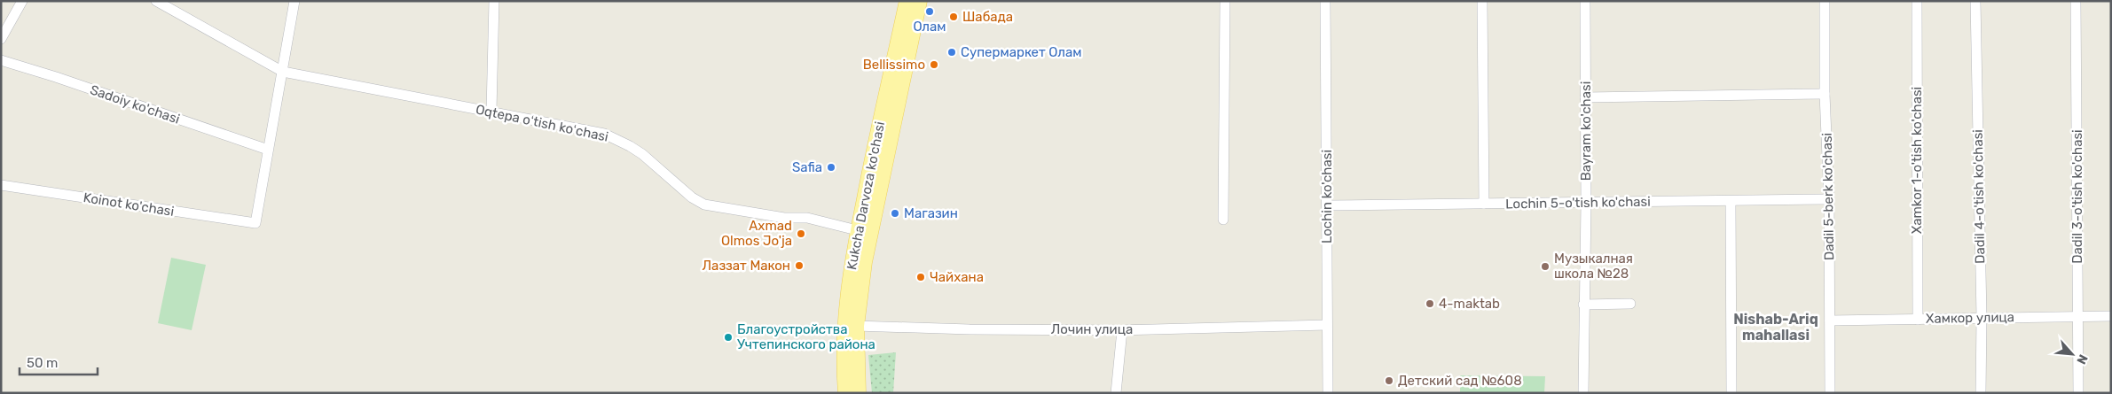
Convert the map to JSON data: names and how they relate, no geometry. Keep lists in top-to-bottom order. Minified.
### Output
{"streets":{"main road":["Kukcha Darvoza ko'chasi"],"street":["Sadoiy ko'chasi","Oqtepa oʻtish koʻchasi","Bayram ko'chasi","Xamkor 1-o'tish ko'chasi","Lochin ko'chasi","Dadil 5-berk ko'chasi","Dadil 4-o'tish ko'chasi","Dadil 3-o'tish ko'chasi","Lochin 5-o'tish ko'chasi","Koinot ko'chasi","Хамкор улица","Лочин улица"]},"crossings":[["Sadoiy ko'chasi","Koinot ko'chasi"],["Oqtepa oʻtish koʻchasi","Kukcha Darvoza ko'chasi"],["Bayram ko'chasi","Lochin 5-o'tish ko'chasi"],["Xamkor 1-o'tish ko'chasi","Хамкор улица"],["Kukcha Darvoza ko'chasi","Лочин улица"],["Lochin ko'chasi","Lochin 5-o'tish ko'chasi"],["Lochin ko'chasi","Лочин улица"],["Dadil 5-berk ko'chasi","Lochin 5-o'tish ko'chasi"],["Dadil 5-berk ko'chasi","Хамкор улица"],["Dadil 4-o'tish ko'chasi","Хамкор улица"],["Dadil 3-o'tish ko'chasi","Хамкор улица"]],"districts":["Nishab-Ariq mahallasi"],"places":["Олам","Шабада","Супермаркет Олам","Bellissimo","Safia","Магазин","Axmad Olmos Jo'ja","Лаззат Макон","Музыкалная школа №28","Чайхана","4-maktab","Благоустройства Учтепинского района","Детский сад №608"],"scale_bar":"50 m","north":"bottom right"}
